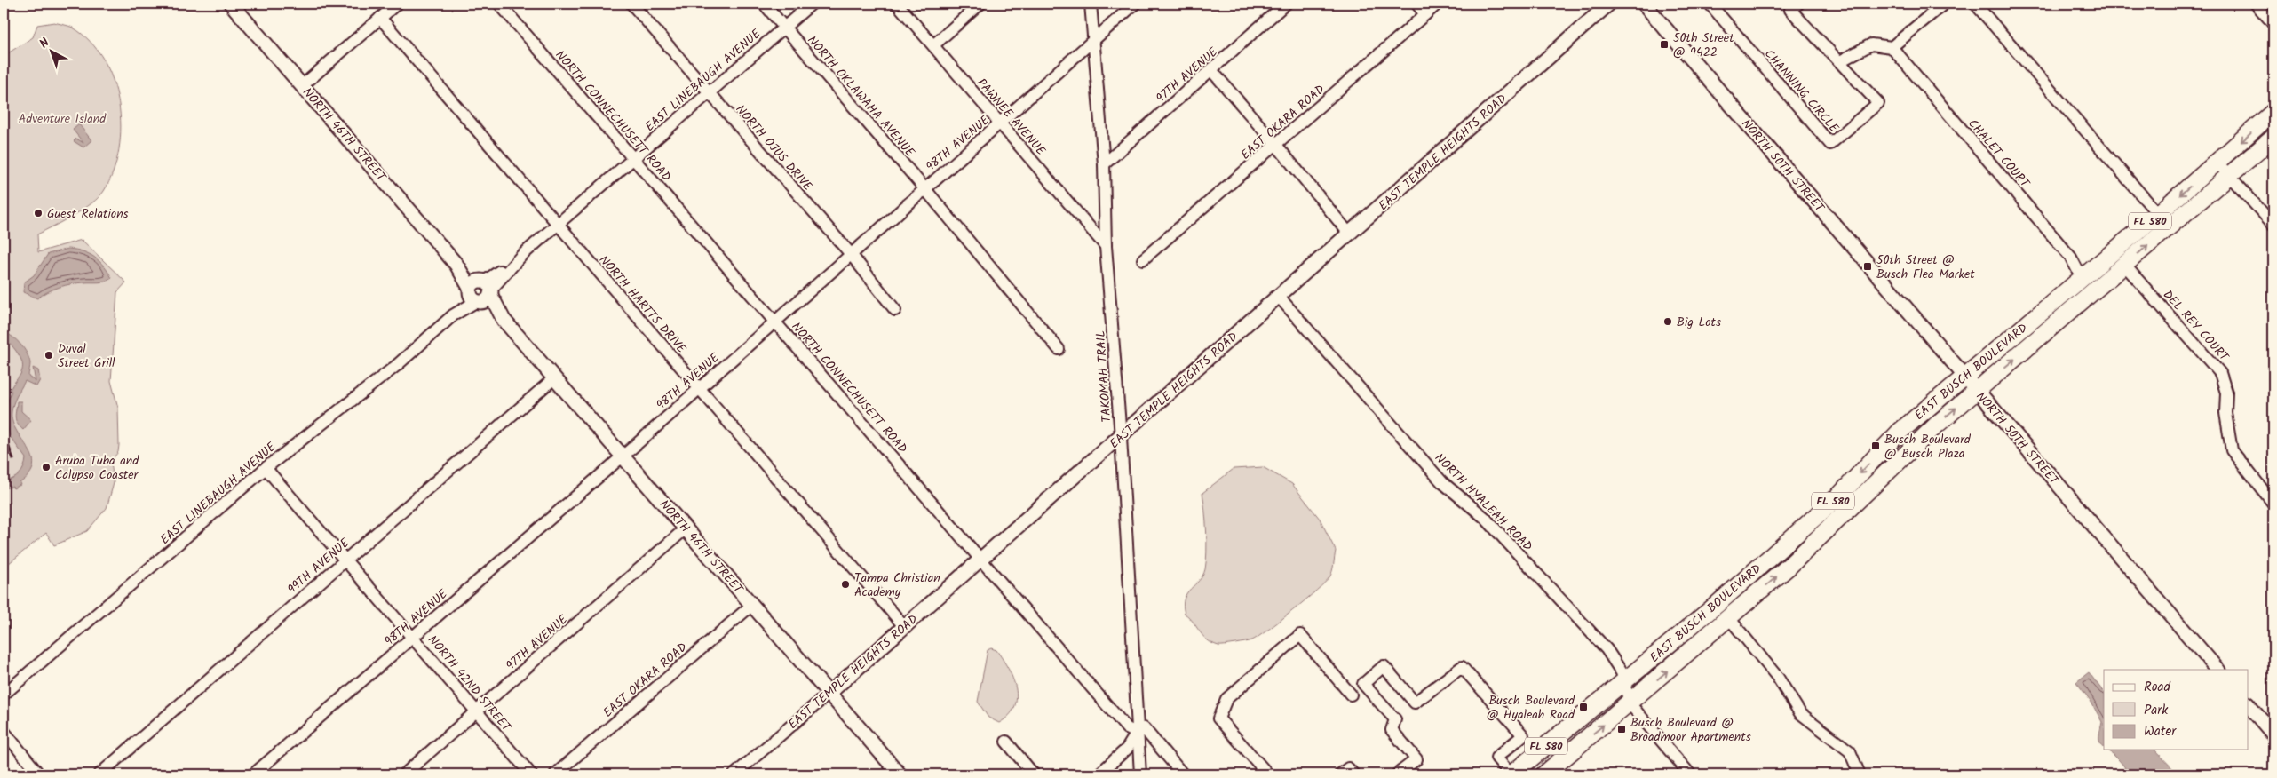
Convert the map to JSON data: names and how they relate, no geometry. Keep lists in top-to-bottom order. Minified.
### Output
{"streets":{"main road":["FL 580","EAST BUSCH BOULEVARD"],"street":["97TH AVENUE","EAST LINEBAUGH AVENUE","CHANNING CIRCLE","NORTH OKLAWAHA AVENUE","NORTH CONNECHUSETT ROAD","PAWNEE AVENUE","EAST OKARA ROAD","NORTH 46TH STREET","98TH AVENUE","NORTH OJUS DRIVE","EAST TEMPLE HEIGHTS ROAD","CHALET COURT","NORTH 50TH STREET","NORTH HARTTS DRIVE","DEL REY COURT","TAKOMAH TRAIL","NORTH HYALEAH ROAD","99TH AVENUE","NORTH 42ND STREET"]},"crossings":[["97TH AVENUE","NORTH 46TH STREET"],["97TH AVENUE","TAKOMAH TRAIL"],["97TH AVENUE","NORTH 42ND STREET"],["EAST LINEBAUGH AVENUE","NORTH OKLAWAHA AVENUE"],["EAST LINEBAUGH AVENUE","NORTH CONNECHUSETT ROAD"],["EAST LINEBAUGH AVENUE","NORTH 46TH STREET"],["EAST LINEBAUGH AVENUE","NORTH OJUS DRIVE"],["EAST LINEBAUGH AVENUE","NORTH HARTTS DRIVE"],["EAST LINEBAUGH AVENUE","NORTH 42ND STREET"],["NORTH OKLAWAHA AVENUE","98TH AVENUE"],["NORTH CONNECHUSETT ROAD","98TH AVENUE"],["NORTH CONNECHUSETT ROAD","EAST TEMPLE HEIGHTS ROAD"],["NORTH CONNECHUSETT ROAD","TAKOMAH TRAIL"],["PAWNEE AVENUE","98TH AVENUE"],["PAWNEE AVENUE","TAKOMAH TRAIL"],["EAST OKARA ROAD","NORTH 46TH STREET"],["NORTH 46TH STREET","98TH AVENUE"],["NORTH 46TH STREET","EAST TEMPLE HEIGHTS ROAD"],["NORTH 46TH STREET","99TH AVENUE"],["98TH AVENUE","NORTH OJUS DRIVE"],["98TH AVENUE","NORTH HARTTS DRIVE"],["98TH AVENUE","TAKOMAH TRAIL"],["98TH AVENUE","NORTH 42ND STREET"],["EAST TEMPLE HEIGHTS ROAD","NORTH HARTTS DRIVE"],["EAST TEMPLE HEIGHTS ROAD","TAKOMAH TRAIL"],["EAST TEMPLE HEIGHTS ROAD","NORTH HYALEAH ROAD"],["CHALET COURT","EAST BUSCH BOULEVARD"],["NORTH 50TH STREET","EAST BUSCH BOULEVARD"],["DEL REY COURT","EAST BUSCH BOULEVARD"],["EAST BUSCH BOULEVARD","NORTH HYALEAH ROAD"],["99TH AVENUE","NORTH 42ND STREET"]],"parks":["Adventure Island"],"places":{"transit":["50th Street @ 9422","50th Street @ Busch Flea Market","Busch Boulevard @ Busch Plaza","Busch Boulevard @ Hyaleah Road","Busch Boulevard @ Broadmoor Apartments"],"other":["Guest Relations","Big Lots","Duval Street Grill","Aruba Tuba and Calypso Coaster","Tampa Christian Academy"]},"legend":["Road","Park","Water"],"north":"top left"}
